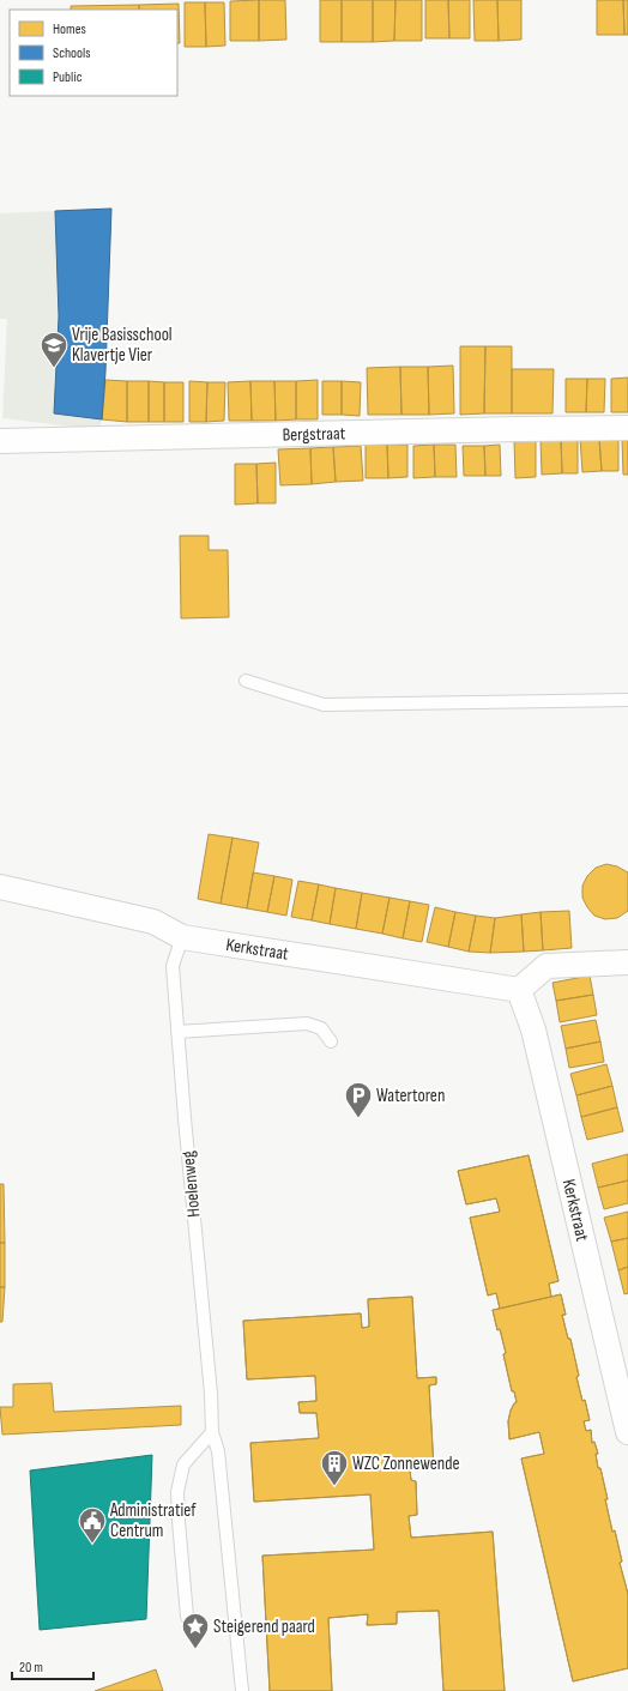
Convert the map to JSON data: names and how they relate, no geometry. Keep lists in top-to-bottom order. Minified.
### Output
{"streets":{"street":["Bergstraat","Kerkstraat"],"lane":["Hoelenweg"]},"crossings":[["Kerkstraat","Hoelenweg"]],"places":{"school or university":["Vrije Basisschool Klavertje Vier"],"parking":["Watertoren"],"building":["WZC Zonnewende"],"public building":["Administratief Centrum"],"place":["Steigerend paard"]},"legend":["Homes","Schools","Public"],"scale_bar":"20 m"}
